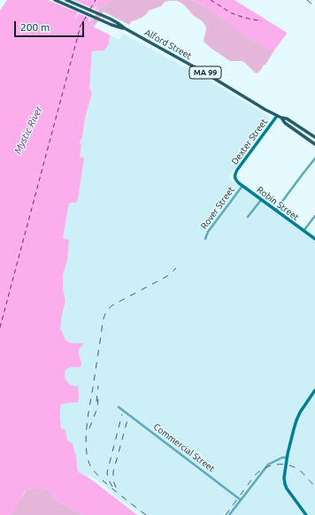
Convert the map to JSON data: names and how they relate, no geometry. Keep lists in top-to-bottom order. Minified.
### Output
{"streets":{"main road":["Alford Street","MA 99"],"street":["Dexter Street","Robin Street","Rover Street","Commercial Street"]},"crossings":[["Alford Street","MA 99"],["Alford Street","Dexter Street"],["MA 99","Dexter Street"],["Dexter Street","Robin Street"],["Robin Street","Rover Street"]],"water":["Mystic River"],"scale_bar":"200 m"}
